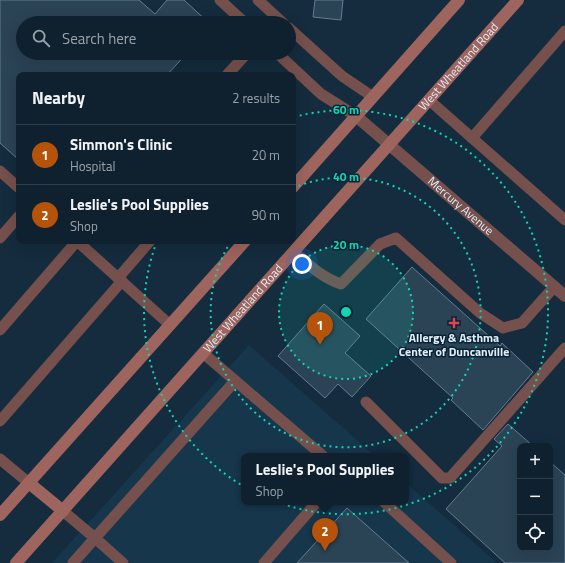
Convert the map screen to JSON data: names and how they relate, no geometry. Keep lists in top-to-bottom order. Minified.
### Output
{"streets":{"main road":["West Wheatland Road"],"street":["Mercury Avenue"]},"crossings":[["West Wheatland Road","Mercury Avenue"]],"places":{"health":["Allergy & Asthma Center of Duncanville"]},"page":{"search":"Search here","heading":["Nearby","2 results"],"list":[{"mark":"1","name":"Simmon's Clinic","note":"Hospital","value":"20 m"},{"mark":"2","name":"Leslie's Pool Supplies","note":"Shop","value":"90 m"}],"pins":["1","2"],"map_buttons":["+","−"],"popup":["Leslie's Pool Supplies","Shop"]},"rings":["60 m","40 m","20 m"]}
